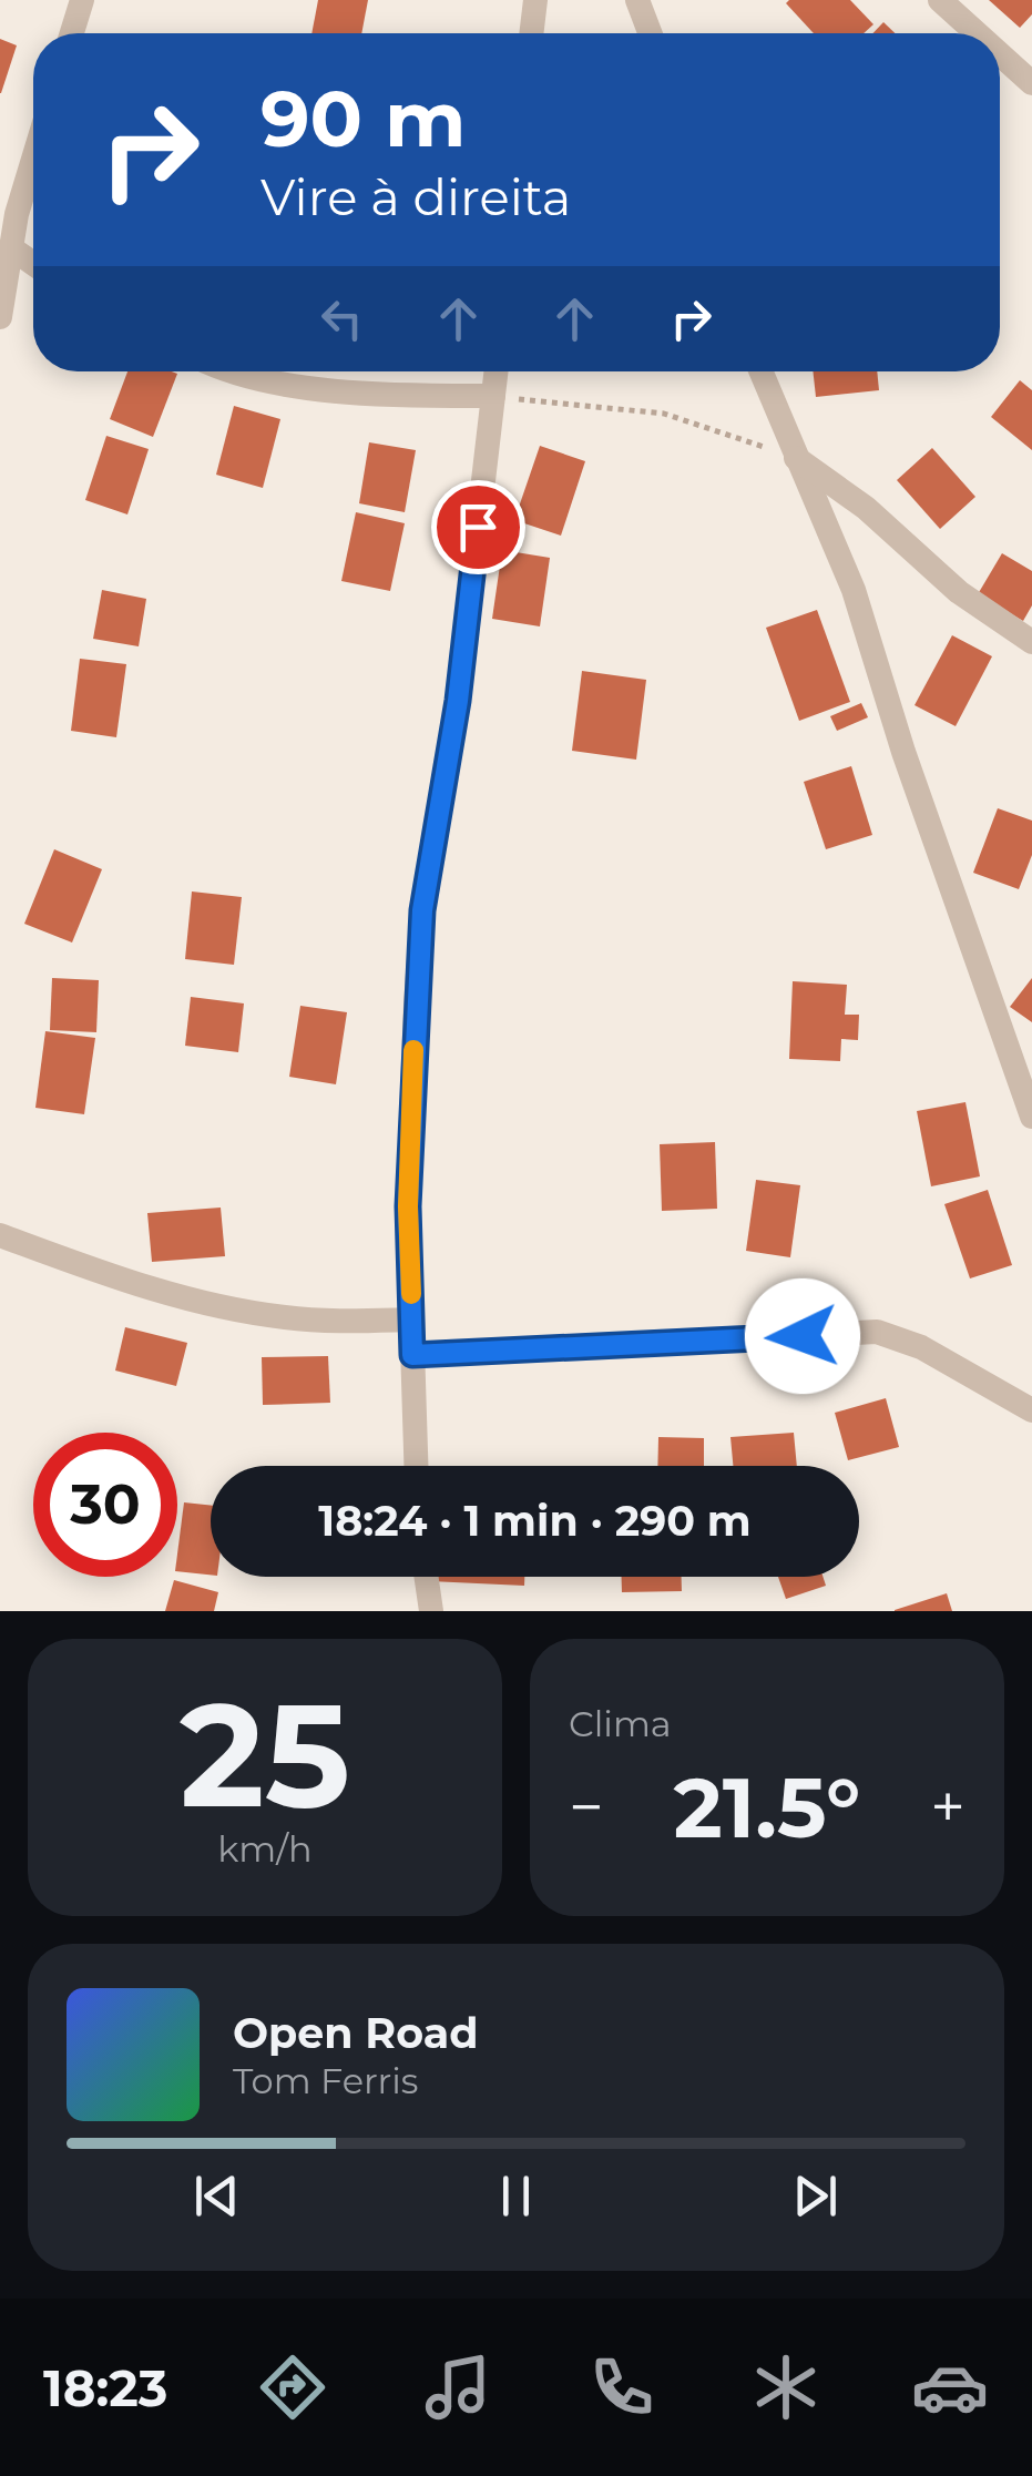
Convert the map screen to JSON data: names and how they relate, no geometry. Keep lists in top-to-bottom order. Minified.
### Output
{"page":{"turn":["90 m","Vire à direita"],"limit":"30","trip":"18:24 · 1 min · 290 m","tile":[["25","km/h"],"Clima"],"heat":["−","21.5°","+"],"song":["Open Road","Tom Ferris"],"tabs":"18:23"}}
